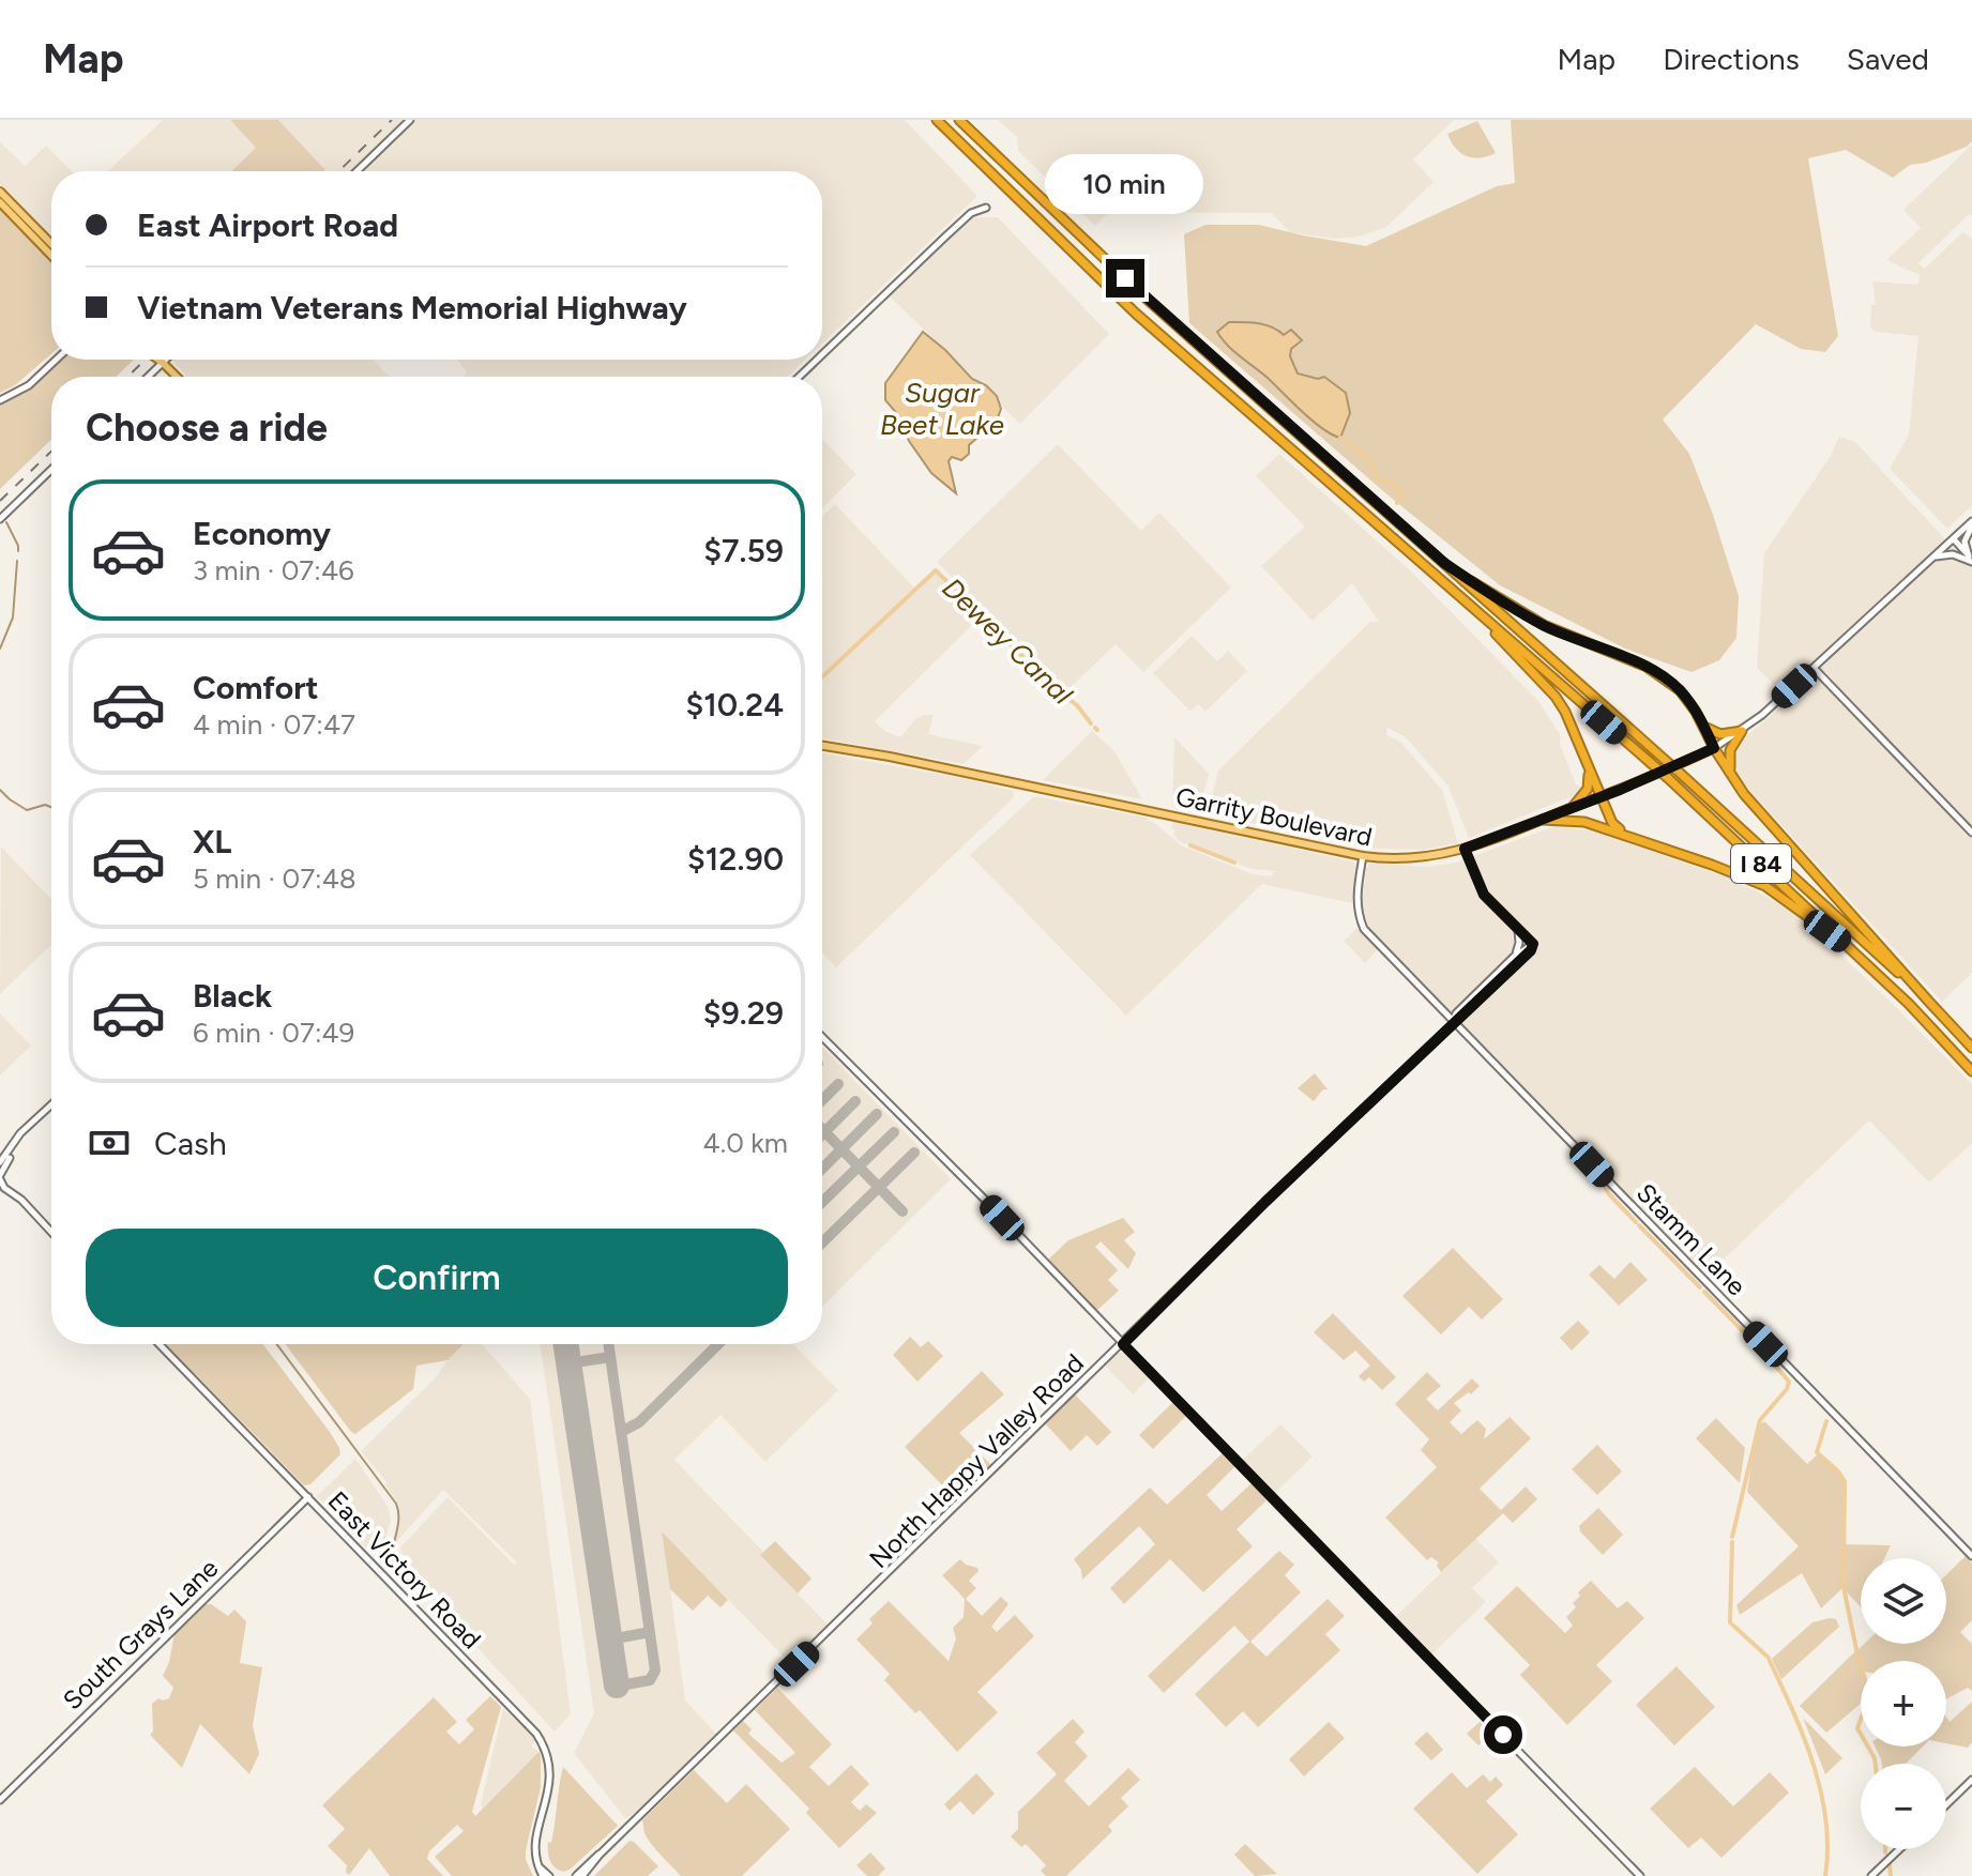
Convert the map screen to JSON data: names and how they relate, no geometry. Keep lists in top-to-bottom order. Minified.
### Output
{"streets":{"highway":["I 84"],"main road":["Garrity Boulevard"],"street":["Stamm Lane","North Happy Valley Road","East Victory Road","South Grays Lane"]},"crossings":[["Garrity Boulevard","Stamm Lane"],["Stamm Lane","North Happy Valley Road"],["East Victory Road","South Grays Lane"]],"water":["Sugar Beet Lake","Dewey Canal"],"page":{"header":"Map","nav":["Map","Directions","Saved"],"bubble":"10 min","banner":["East Airport Road","Vietnam Veterans Memorial Highway"],"heading":"Choose a ride","list":[{"name":"Economy","note":"3 min · 07:46","value":"$7.59"},{"name":"Comfort","note":"4 min · 07:47","value":"$10.24"},{"name":"XL","note":"5 min · 07:48","value":"$12.90"},{"name":"Black","note":"6 min · 07:49","value":"$9.29"}],"pay":["Cash","4.0 km"],"buttons":"Confirm","map_buttons":["+","−"]}}
